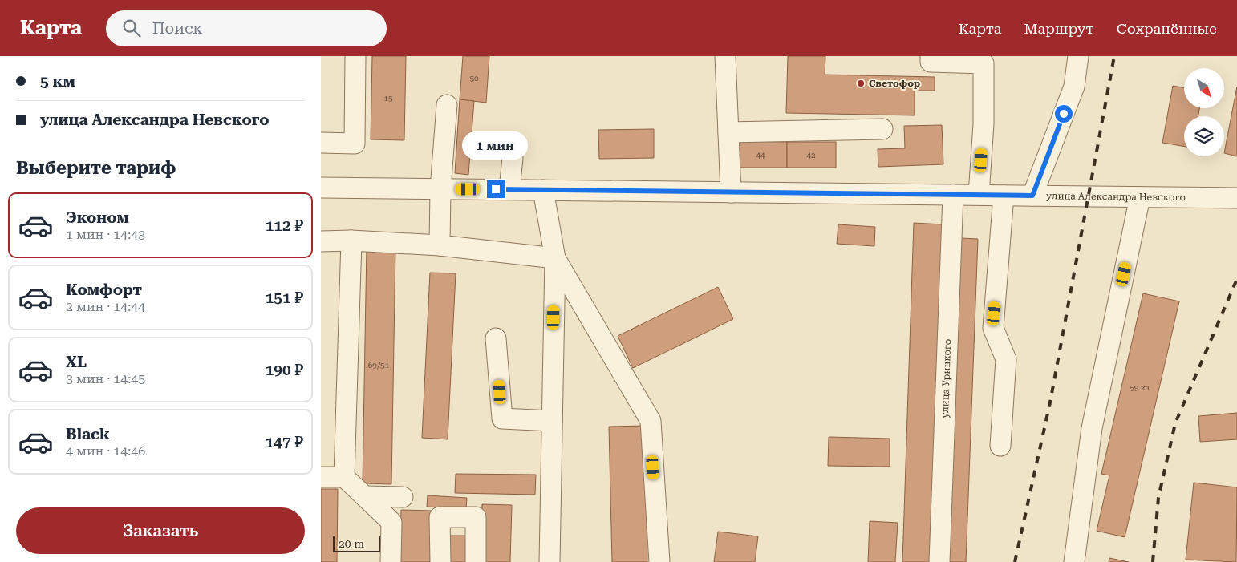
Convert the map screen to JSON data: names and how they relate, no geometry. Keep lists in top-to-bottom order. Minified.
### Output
{"streets":{"street":["улица Александра Невского","улица Урицкого"]},"crossings":[["улица Александра Невского","улица Урицкого"]],"places":["Светофор"],"house_numbers":["50","15","44","42","69/51","59 к1"],"scale_bar":"20 m","north":"bottom right","page":{"header":"Карта","search":"Поиск","nav":["Карта","Маршрут","Сохранённые"],"banner":["5 км","улица Александра Невского"],"bubble":"1 мин","heading":"Выберите тариф","list":[{"name":"Эконом","note":"1 мин · 14:43","value":"112 ₽"},{"name":"Комфорт","note":"2 мин · 14:44","value":"151 ₽"},{"name":"XL","note":"3 мин · 14:45","value":"190 ₽"},{"name":"Black","note":"4 мин · 14:46","value":"147 ₽"}],"buttons":"Заказать","scale":"20 m"}}
